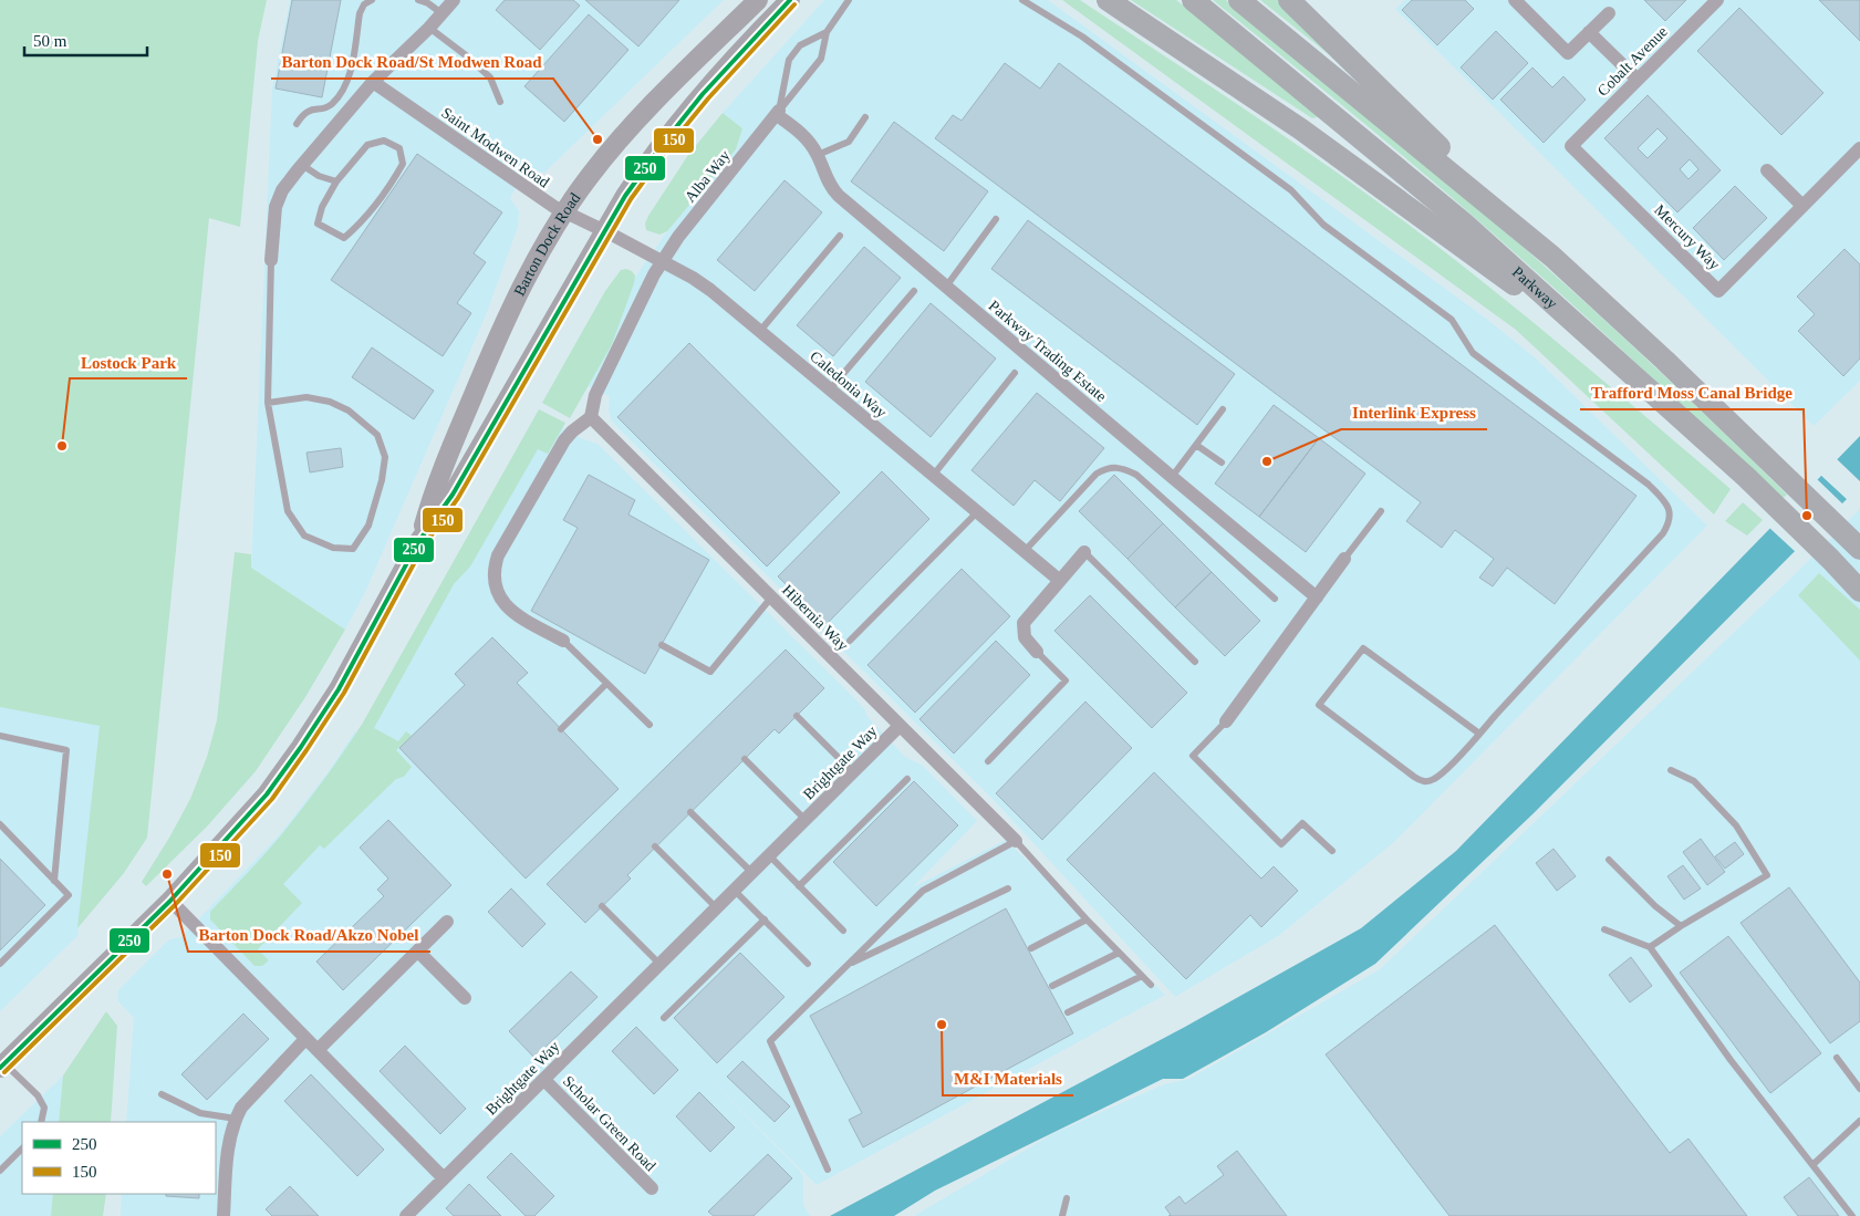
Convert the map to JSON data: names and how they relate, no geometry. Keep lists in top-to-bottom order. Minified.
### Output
{"streets":{"highway":["Parkway"],"main road":["Barton Dock Road"],"street":["Cobalt Avenue","Saint Modwen Road","Alba Way","Mercury Way","Parkway Trading Estate","Caledonia Way","Hibernia Way","Brightgate Way","Scholar Green Road"]},"crossings":[["Cobalt Avenue","Mercury Way"],["Saint Modwen Road","Barton Dock Road"],["Saint Modwen Road","Caledonia Way"],["Alba Way","Parkway Trading Estate"],["Alba Way","Caledonia Way"],["Barton Dock Road","Caledonia Way"],["Hibernia Way","Brightgate Way"],["Brightgate Way","Scholar Green Road"]],"places":["Barton Dock Road/St Modwen Road","Lostock Park","Interlink Express","Trafford Moss Canal Bridge","Barton Dock Road/Akzo Nobel","M&I Materials"],"lines":["transit line 250","transit line 150"],"legend":["250","150"],"scale_bar":"50 m"}
